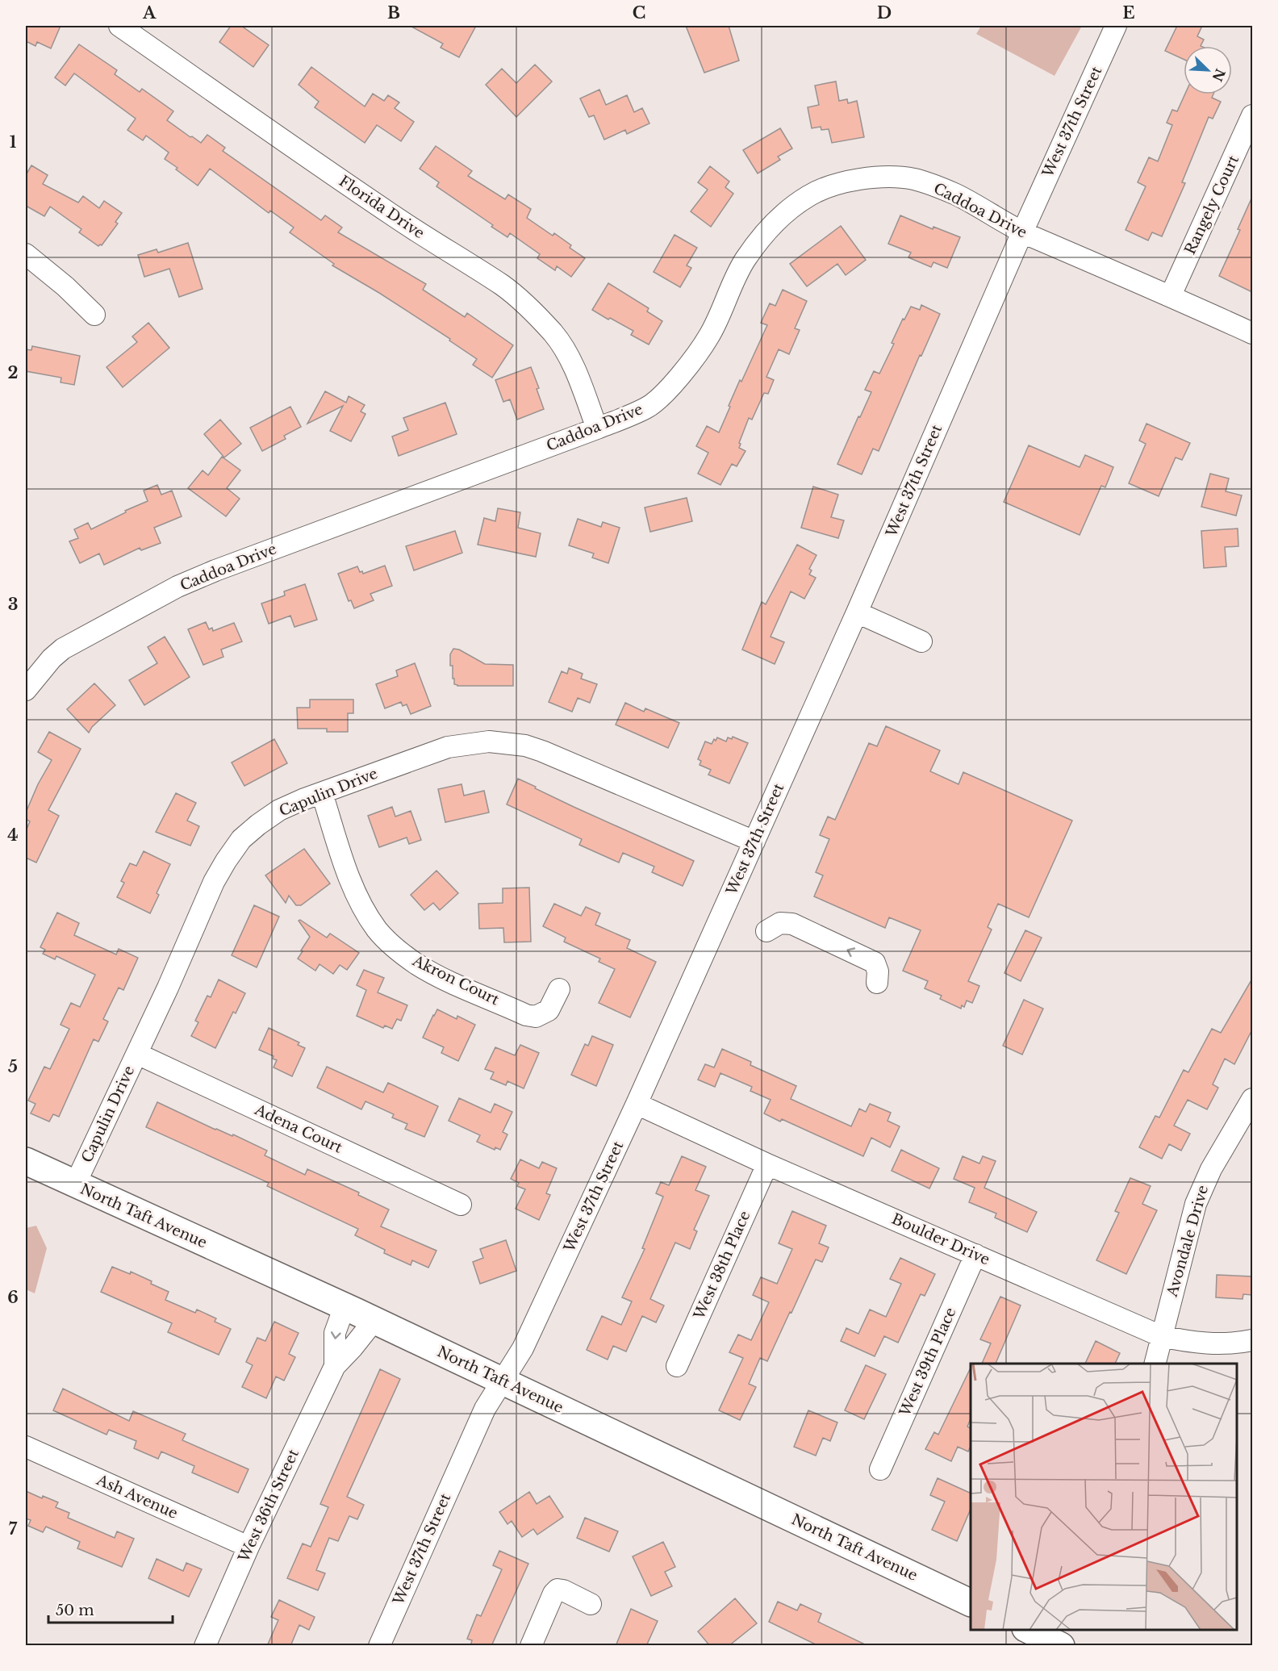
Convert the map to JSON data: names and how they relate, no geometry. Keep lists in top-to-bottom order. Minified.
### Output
{"streets":{"main road":["North Taft Avenue"],"street":["West 37th Street","Rangely Court","Florida Drive","Caddoa Drive","Capulin Drive","Akron Court","Adena Court","Boulder Drive","Avondale Drive","West 38th Place","West 39th Place","Ash Avenue","West 36th Street"]},"crossings":[["West 37th Street","Caddoa Drive"],["West 37th Street","Capulin Drive"],["West 37th Street","North Taft Avenue"],["West 37th Street","Boulder Drive"],["Rangely Court","Caddoa Drive"],["Florida Drive","Caddoa Drive"],["Capulin Drive","Akron Court"],["Capulin Drive","Adena Court"],["Capulin Drive","North Taft Avenue"],["North Taft Avenue","West 36th Street"],["Boulder Drive","Avondale Drive"],["Boulder Drive","West 38th Place"],["Boulder Drive","West 39th Place"],["Ash Avenue","West 36th Street"]],"scale_bar":"50 m","north":"bottom right","grid":{"columns":["A","B","C","D","E"],"rows":["1","2","3","4","5","6","7"]}}
